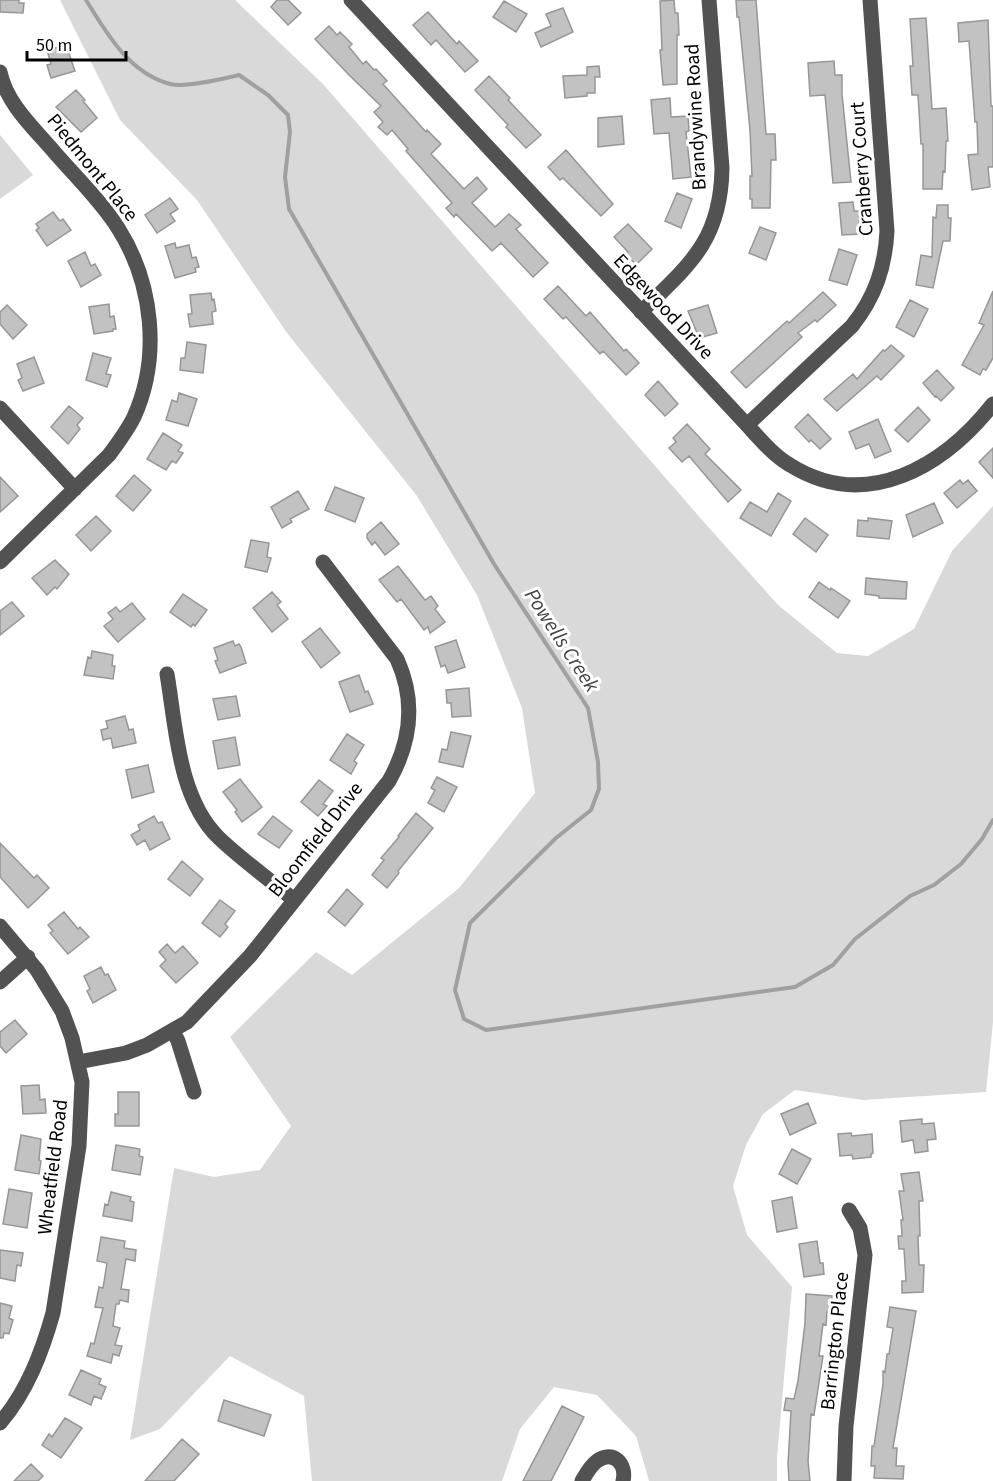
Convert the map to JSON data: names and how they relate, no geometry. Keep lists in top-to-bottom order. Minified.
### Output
{"streets":{"street":["Brandywine Road","Piedmont Place","Cranberry Court","Edgewood Drive","Bloomfield Drive","Wheatfield Road","Barrington Place"]},"crossings":[["Brandywine Road","Edgewood Drive"],["Cranberry Court","Edgewood Drive"],["Bloomfield Drive","Wheatfield Road"]],"water":["Powells Creek"],"scale_bar":"50 m"}
